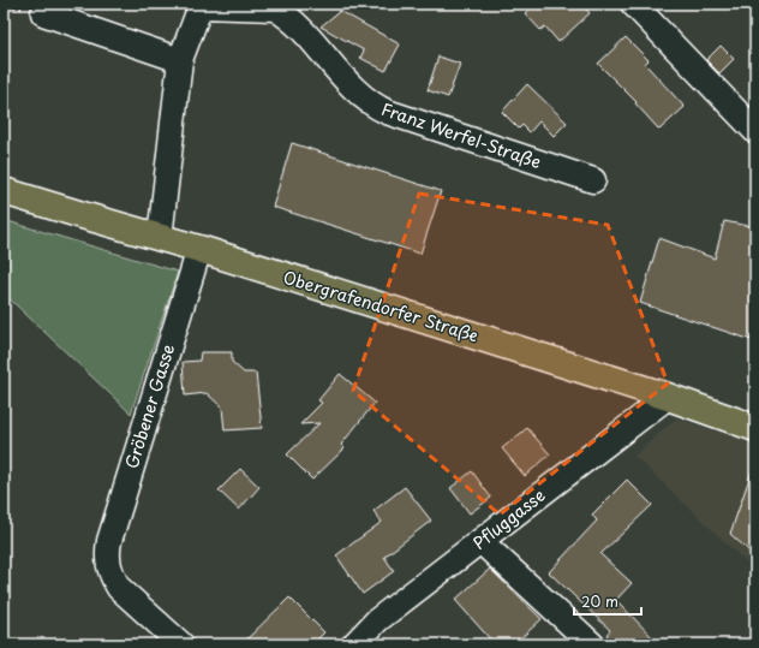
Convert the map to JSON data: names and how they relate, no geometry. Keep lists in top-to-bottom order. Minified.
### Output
{"streets":{"main road":["Obergrafendorfer Straße"],"street":["Franz Werfel-Straße","Gröbener Gasse","Pfluggasse"]},"crossings":[["Franz Werfel-Straße","Obergrafendorfer Straße"],["Obergrafendorfer Straße","Gröbener Gasse"],["Obergrafendorfer Straße","Pfluggasse"]],"scale_bar":"20 m"}
